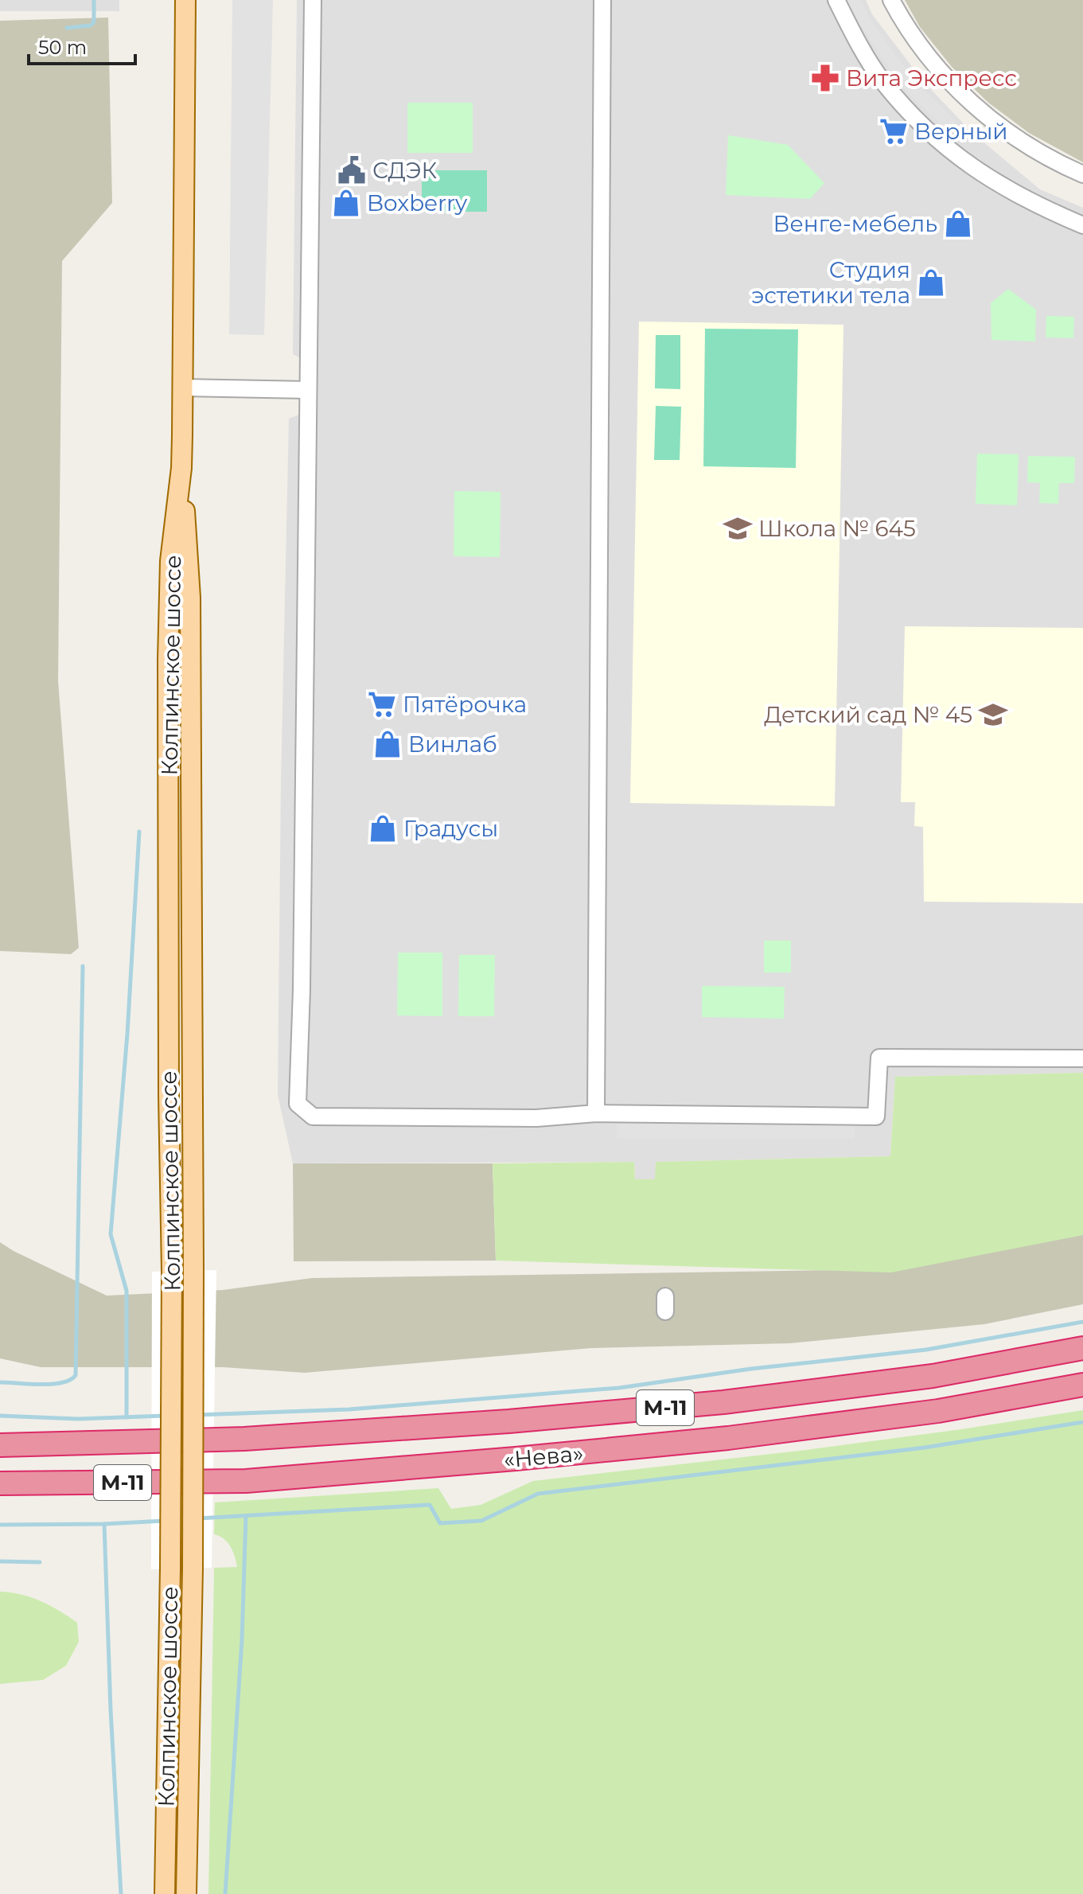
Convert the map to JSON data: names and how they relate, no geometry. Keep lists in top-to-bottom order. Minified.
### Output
{"streets":{"highway":["М-11","«Нева»"],"main road":["Колпинское шоссе"]},"places":{"pharmacy":["Вита Экспресс"],"supermarket":["Верный","Пятёрочка"],"public building":["СДЭК"],"shop":["Boxberry","Венге-мебель","Студия эстетики тела","Винлаб","Градусы"],"school or university":["Школа № 645","Детский сад № 45"]},"scale_bar":"50 m"}
